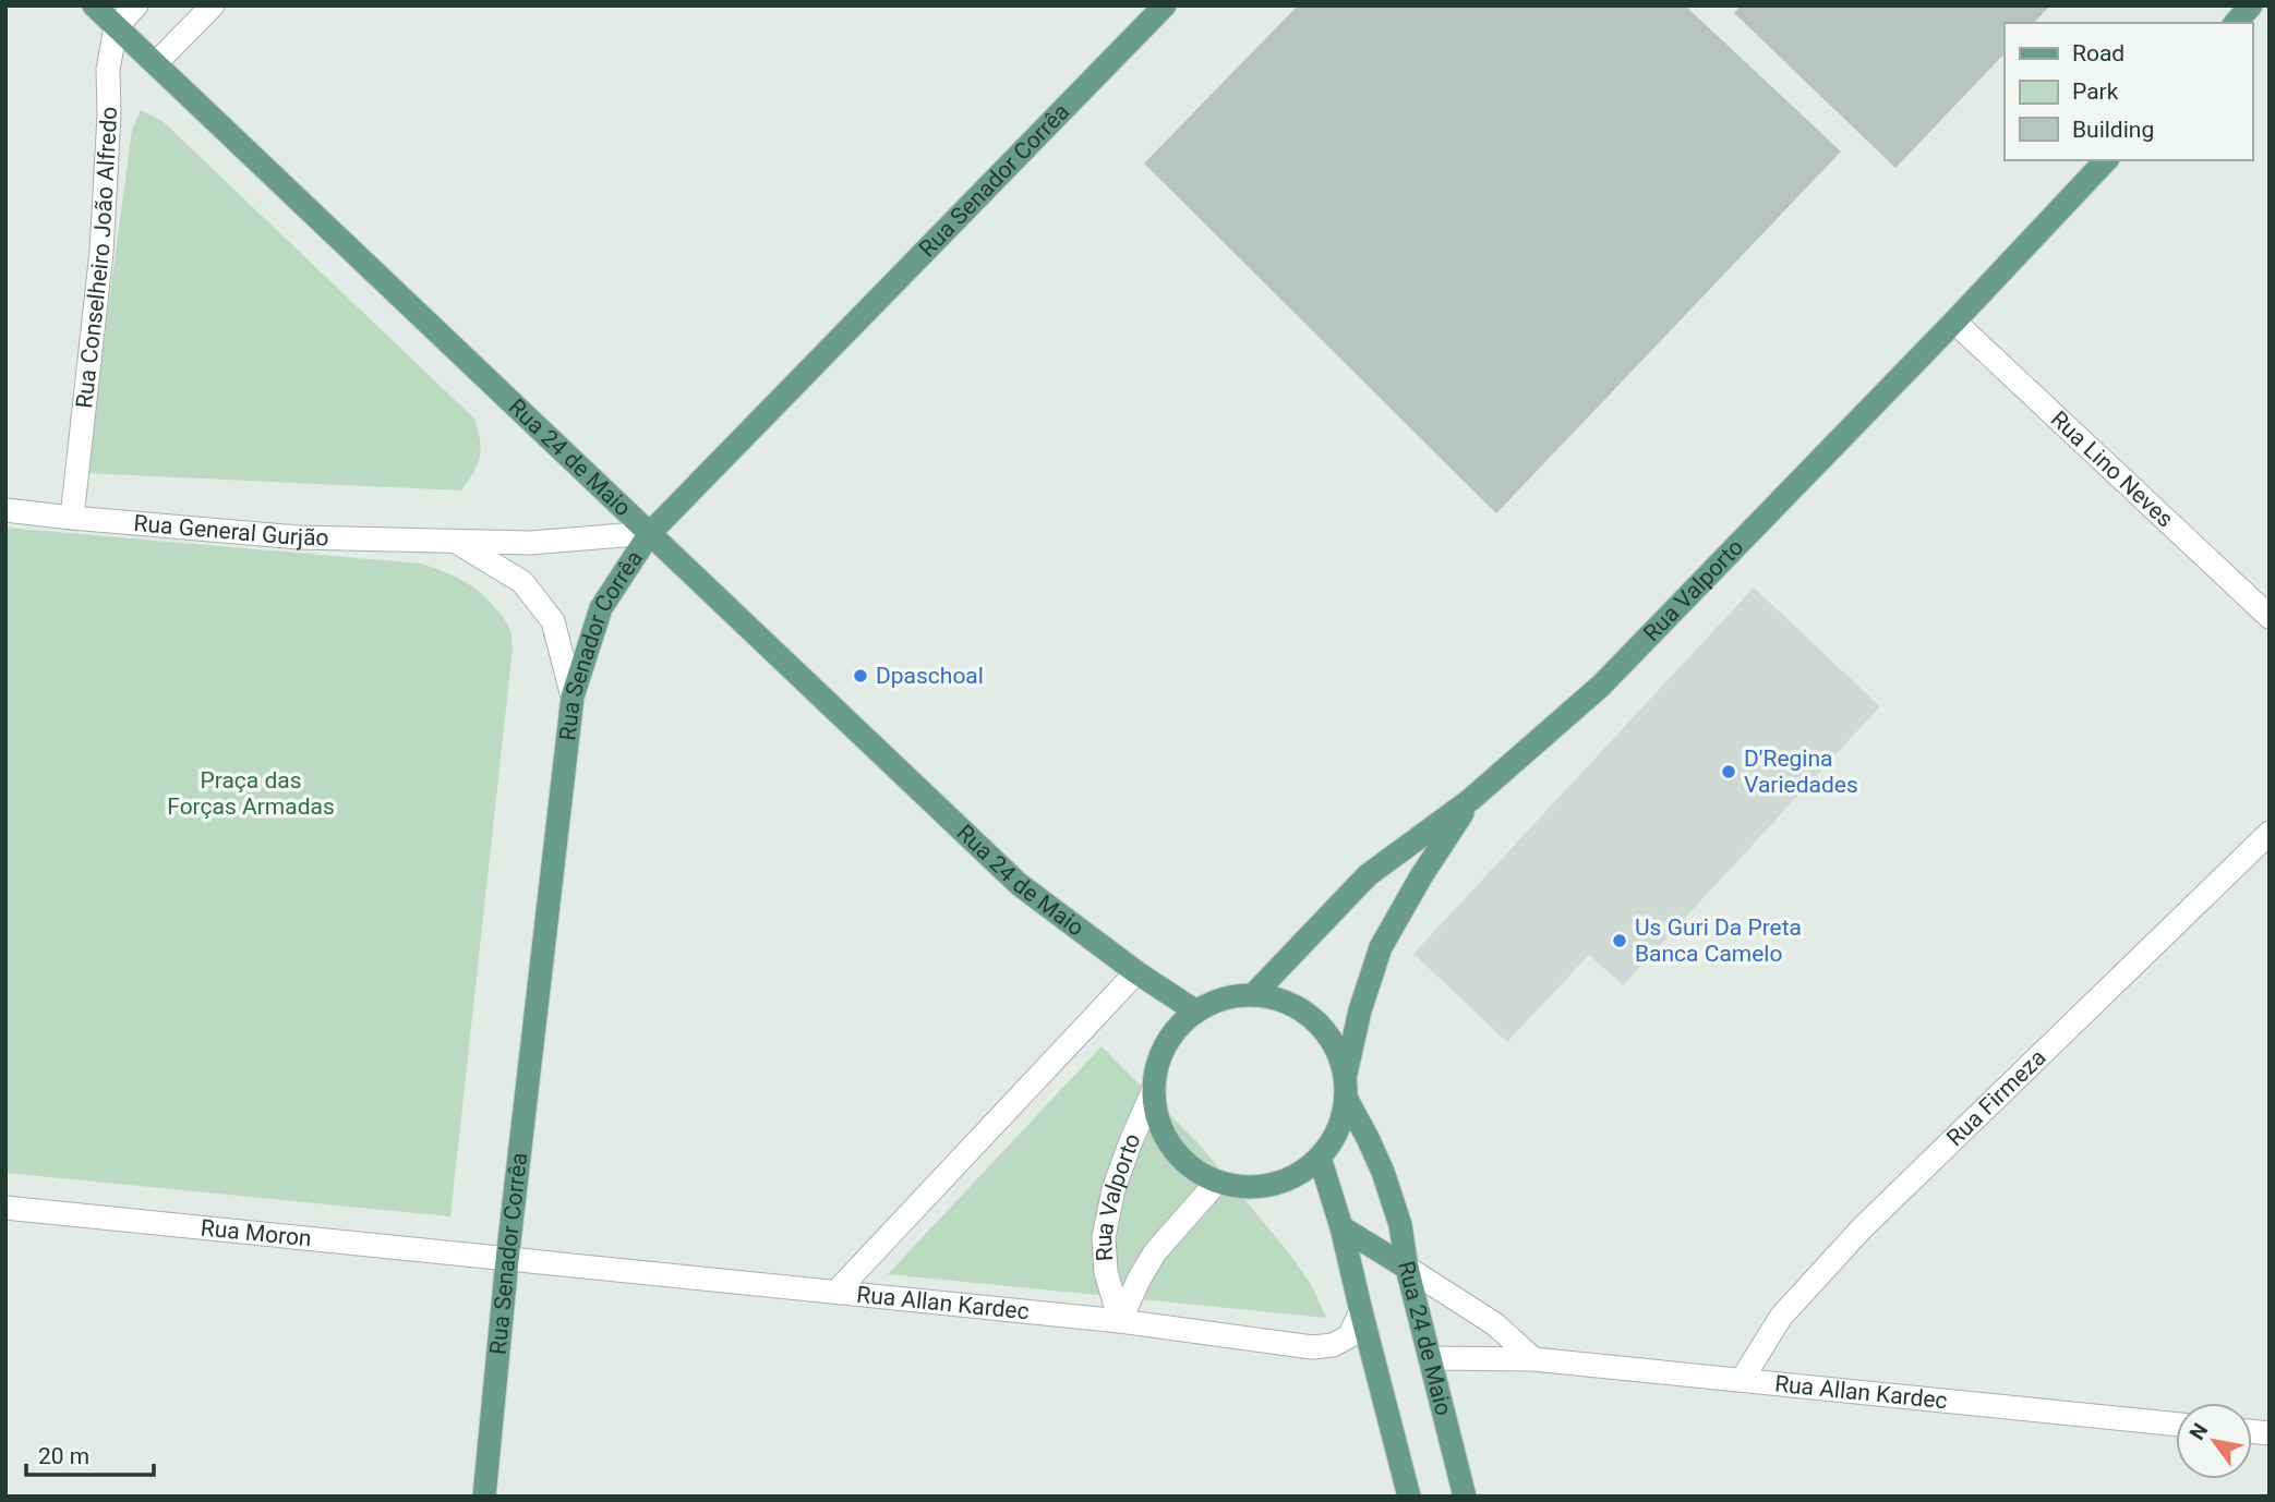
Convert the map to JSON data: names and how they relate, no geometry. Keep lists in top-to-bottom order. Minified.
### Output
{"streets":{"main road":["Rua Senador Corrêa","Rua 24 de Maio","Rua Valporto"],"street":["Rua Conselheiro João Alfredo","Rua Lino Neves","Rua General Gurjão","Rua Firmeza","Rua Moron","Rua Allan Kardec"]},"crossings":[["Rua Senador Corrêa","Rua 24 de Maio"],["Rua Senador Corrêa","Rua General Gurjão"],["Rua Senador Corrêa","Rua Moron"],["Rua Senador Corrêa","Rua Allan Kardec"],["Rua Conselheiro João Alfredo","Rua 24 de Maio"],["Rua Conselheiro João Alfredo","Rua General Gurjão"],["Rua 24 de Maio","Rua General Gurjão"],["Rua 24 de Maio","Rua Valporto"],["Rua 24 de Maio","Rua Allan Kardec"],["Rua Lino Neves","Rua Valporto"],["Rua Valporto","Rua Allan Kardec"],["Rua Firmeza","Rua Allan Kardec"],["Rua Moron","Rua Allan Kardec"]],"parks":["Praça das Forças Armadas"],"places":["Dpaschoal","D'Regina Variedades","Us Guri Da Preta Banca Camelo"],"legend":["Road","Park","Building"],"scale_bar":"20 m","north":"top left"}
